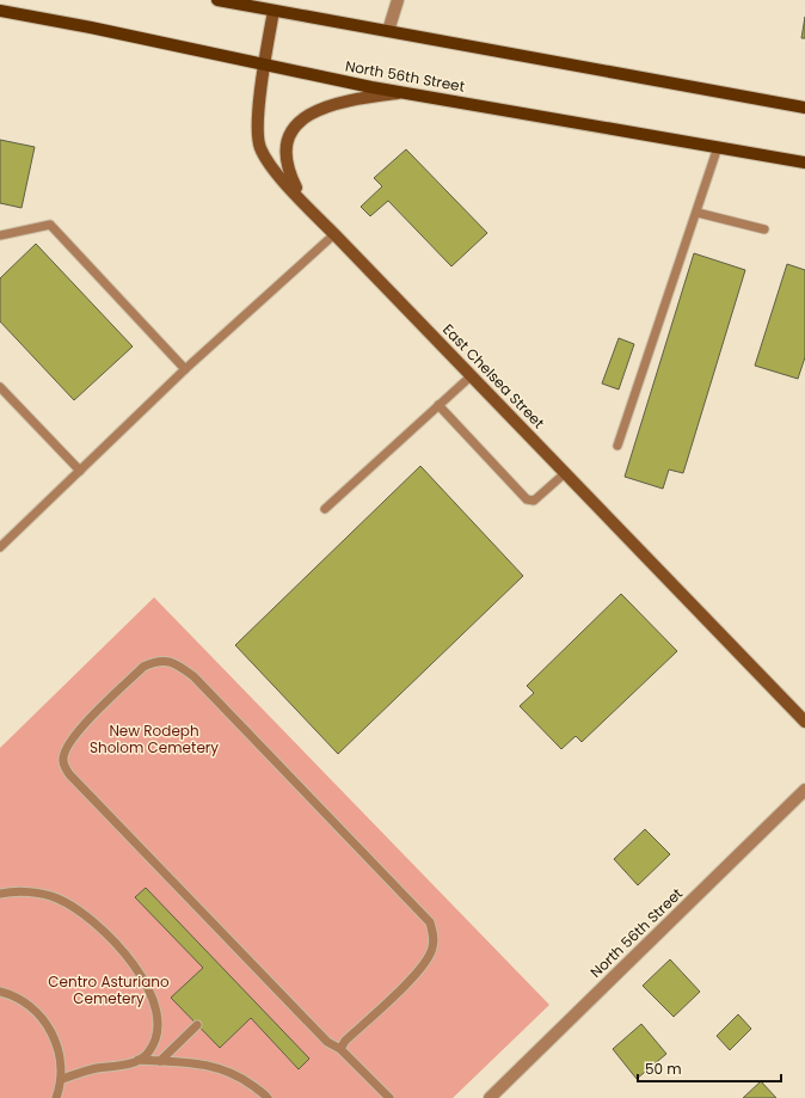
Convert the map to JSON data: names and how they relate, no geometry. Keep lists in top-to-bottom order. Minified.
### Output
{"streets":{"main road":["North 56th Street"],"street":["East Chelsea Street"]},"crossings":[["North 56th Street","East Chelsea Street"]],"parks":["New Rodeph Sholom Cemetery","Centro Asturiano Cemetery"],"scale_bar":"50 m"}
